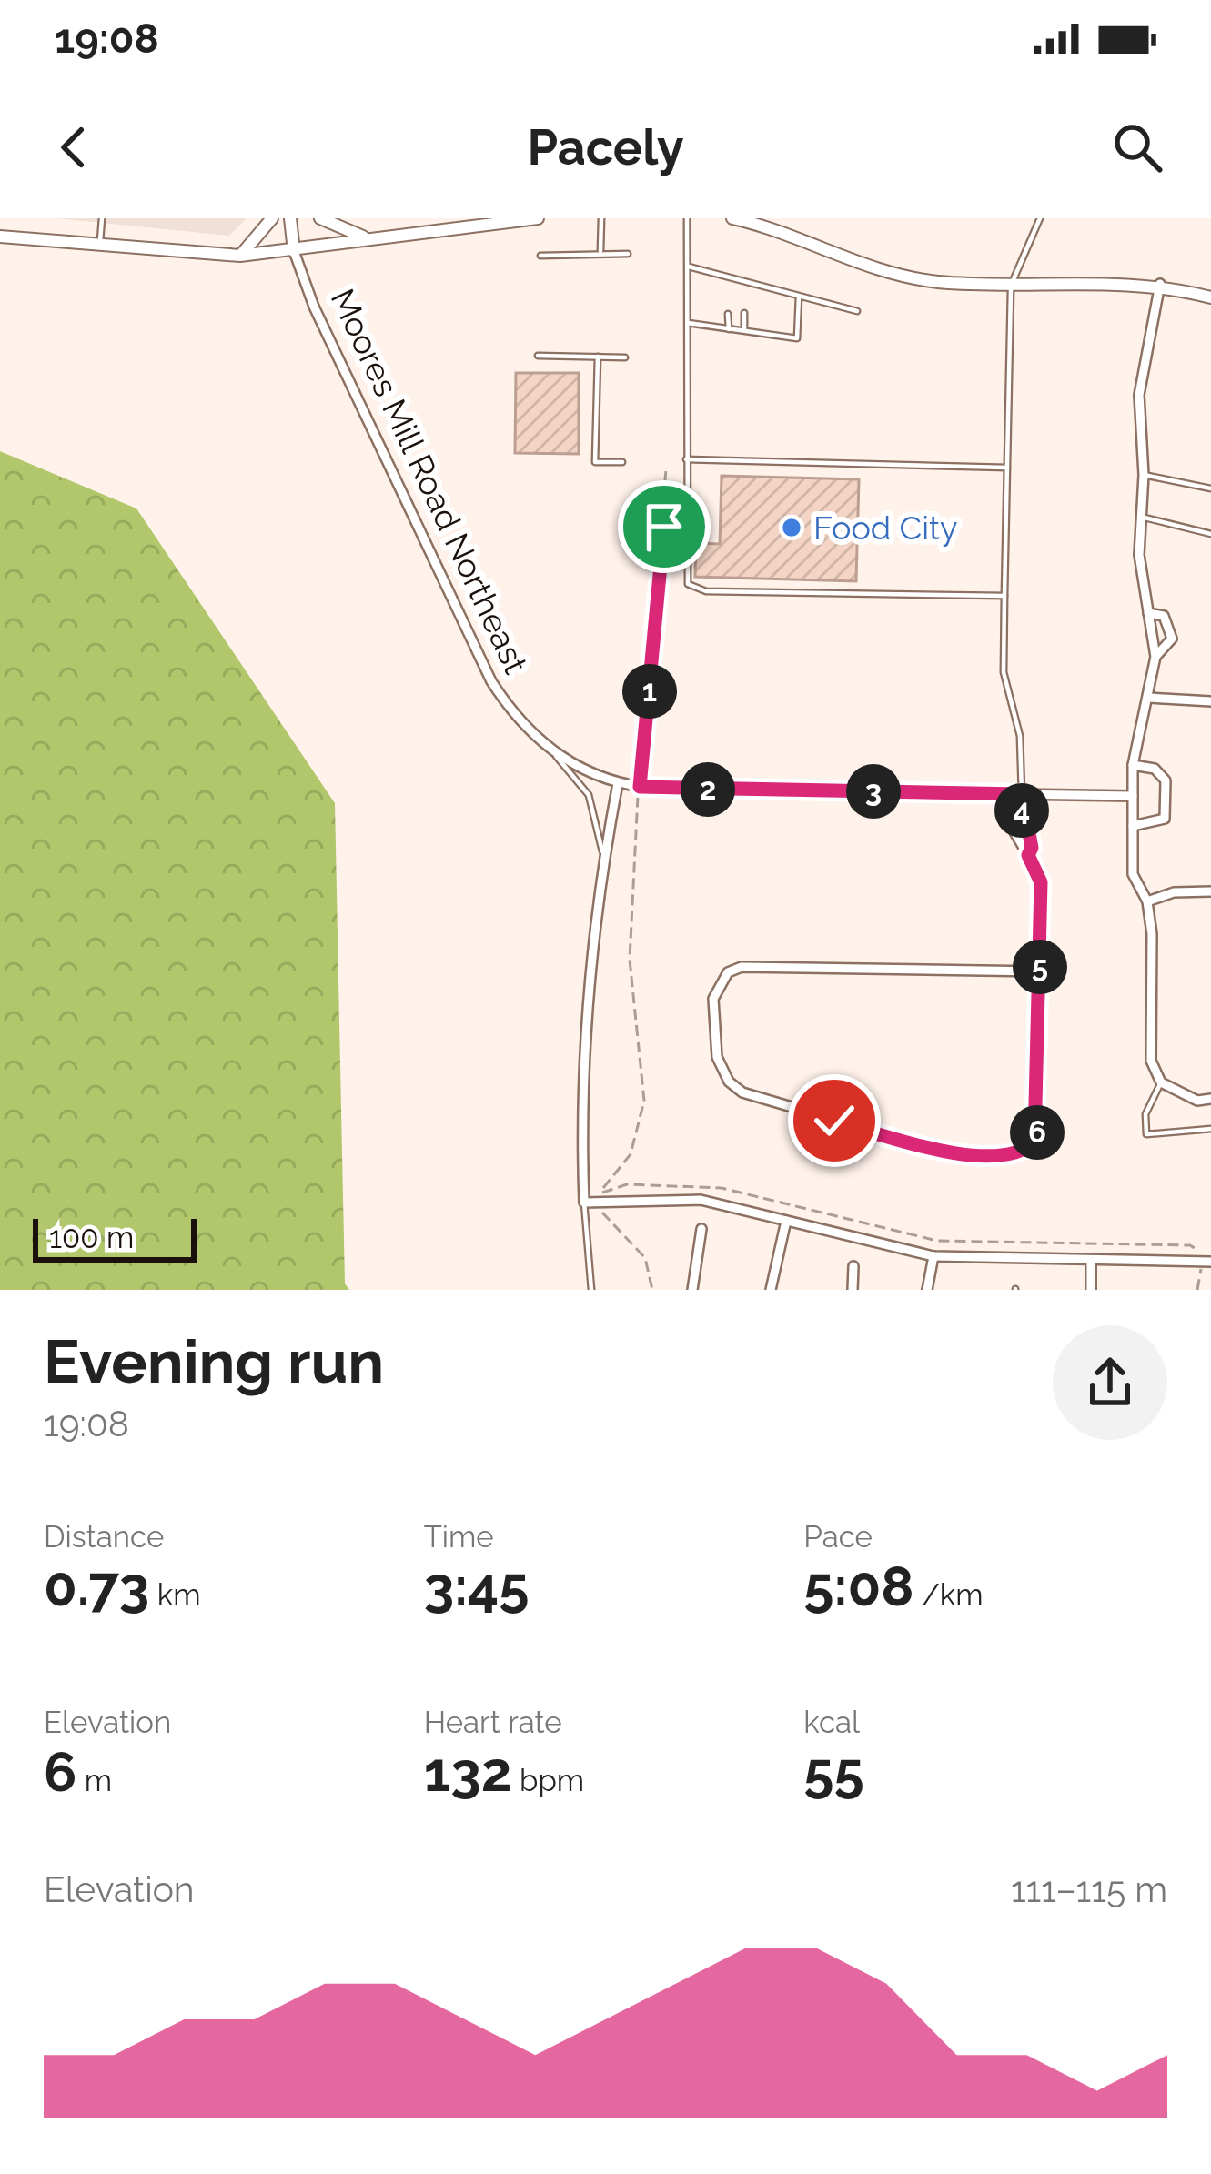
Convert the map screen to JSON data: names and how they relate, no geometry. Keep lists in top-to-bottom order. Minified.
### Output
{"streets":{"street":["Moores Mill Road Northeast"]},"places":["Food City"],"scale_bar":"100 m","page":{"status":"19:08","header":"Pacely","pins":["1","2","3","4","5","6"],"scale":"100 m","heading":["Evening run","19:08"],"stats":[["Distance","0.73 km"],["Time","3:45"],["Pace","5:08 /km"],["Elevation","6 m"],["Heart rate","132 bpm"],["kcal","55"]],"chart":["Elevation","111–115 m"]}}
